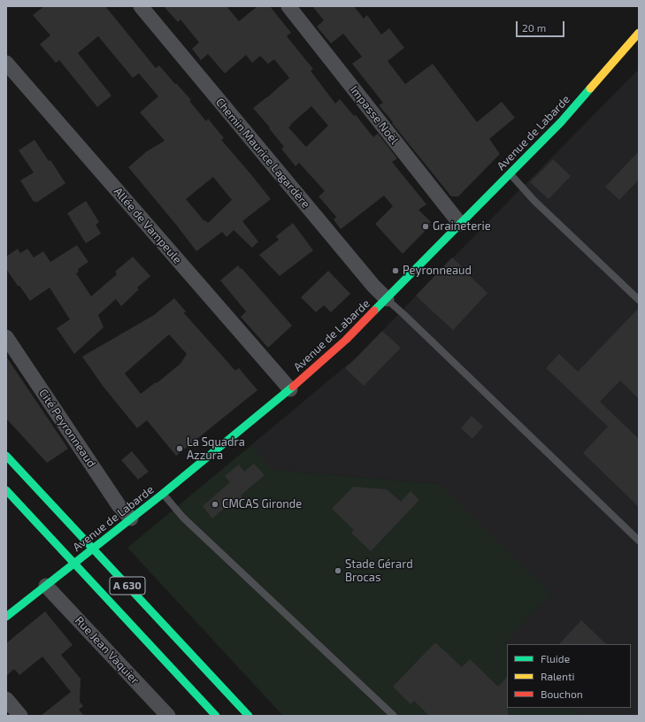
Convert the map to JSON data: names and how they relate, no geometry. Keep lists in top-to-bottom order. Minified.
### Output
{"streets":{"main road":["Avenue de Labarde","A 630"],"street":["Impasse Noël","Chemin Maurice Lagardère","Allée de Vampeule","Cité Peyronneaud","Rue Jean Vaquier"]},"crossings":[["Impasse Noël","Avenue de Labarde"],["Avenue de Labarde","Chemin Maurice Lagardère"],["Avenue de Labarde","Allée de Vampeule"],["Avenue de Labarde","Cité Peyronneaud"],["Avenue de Labarde","Rue Jean Vaquier"]],"places":["Graineterie","Peyronneaud","La Squadra Azzura","CMCAS Gironde","Stade Gérard Brocas"],"legend":["Fluide","Ralenti","Bouchon"],"scale_bar":"20 m"}
